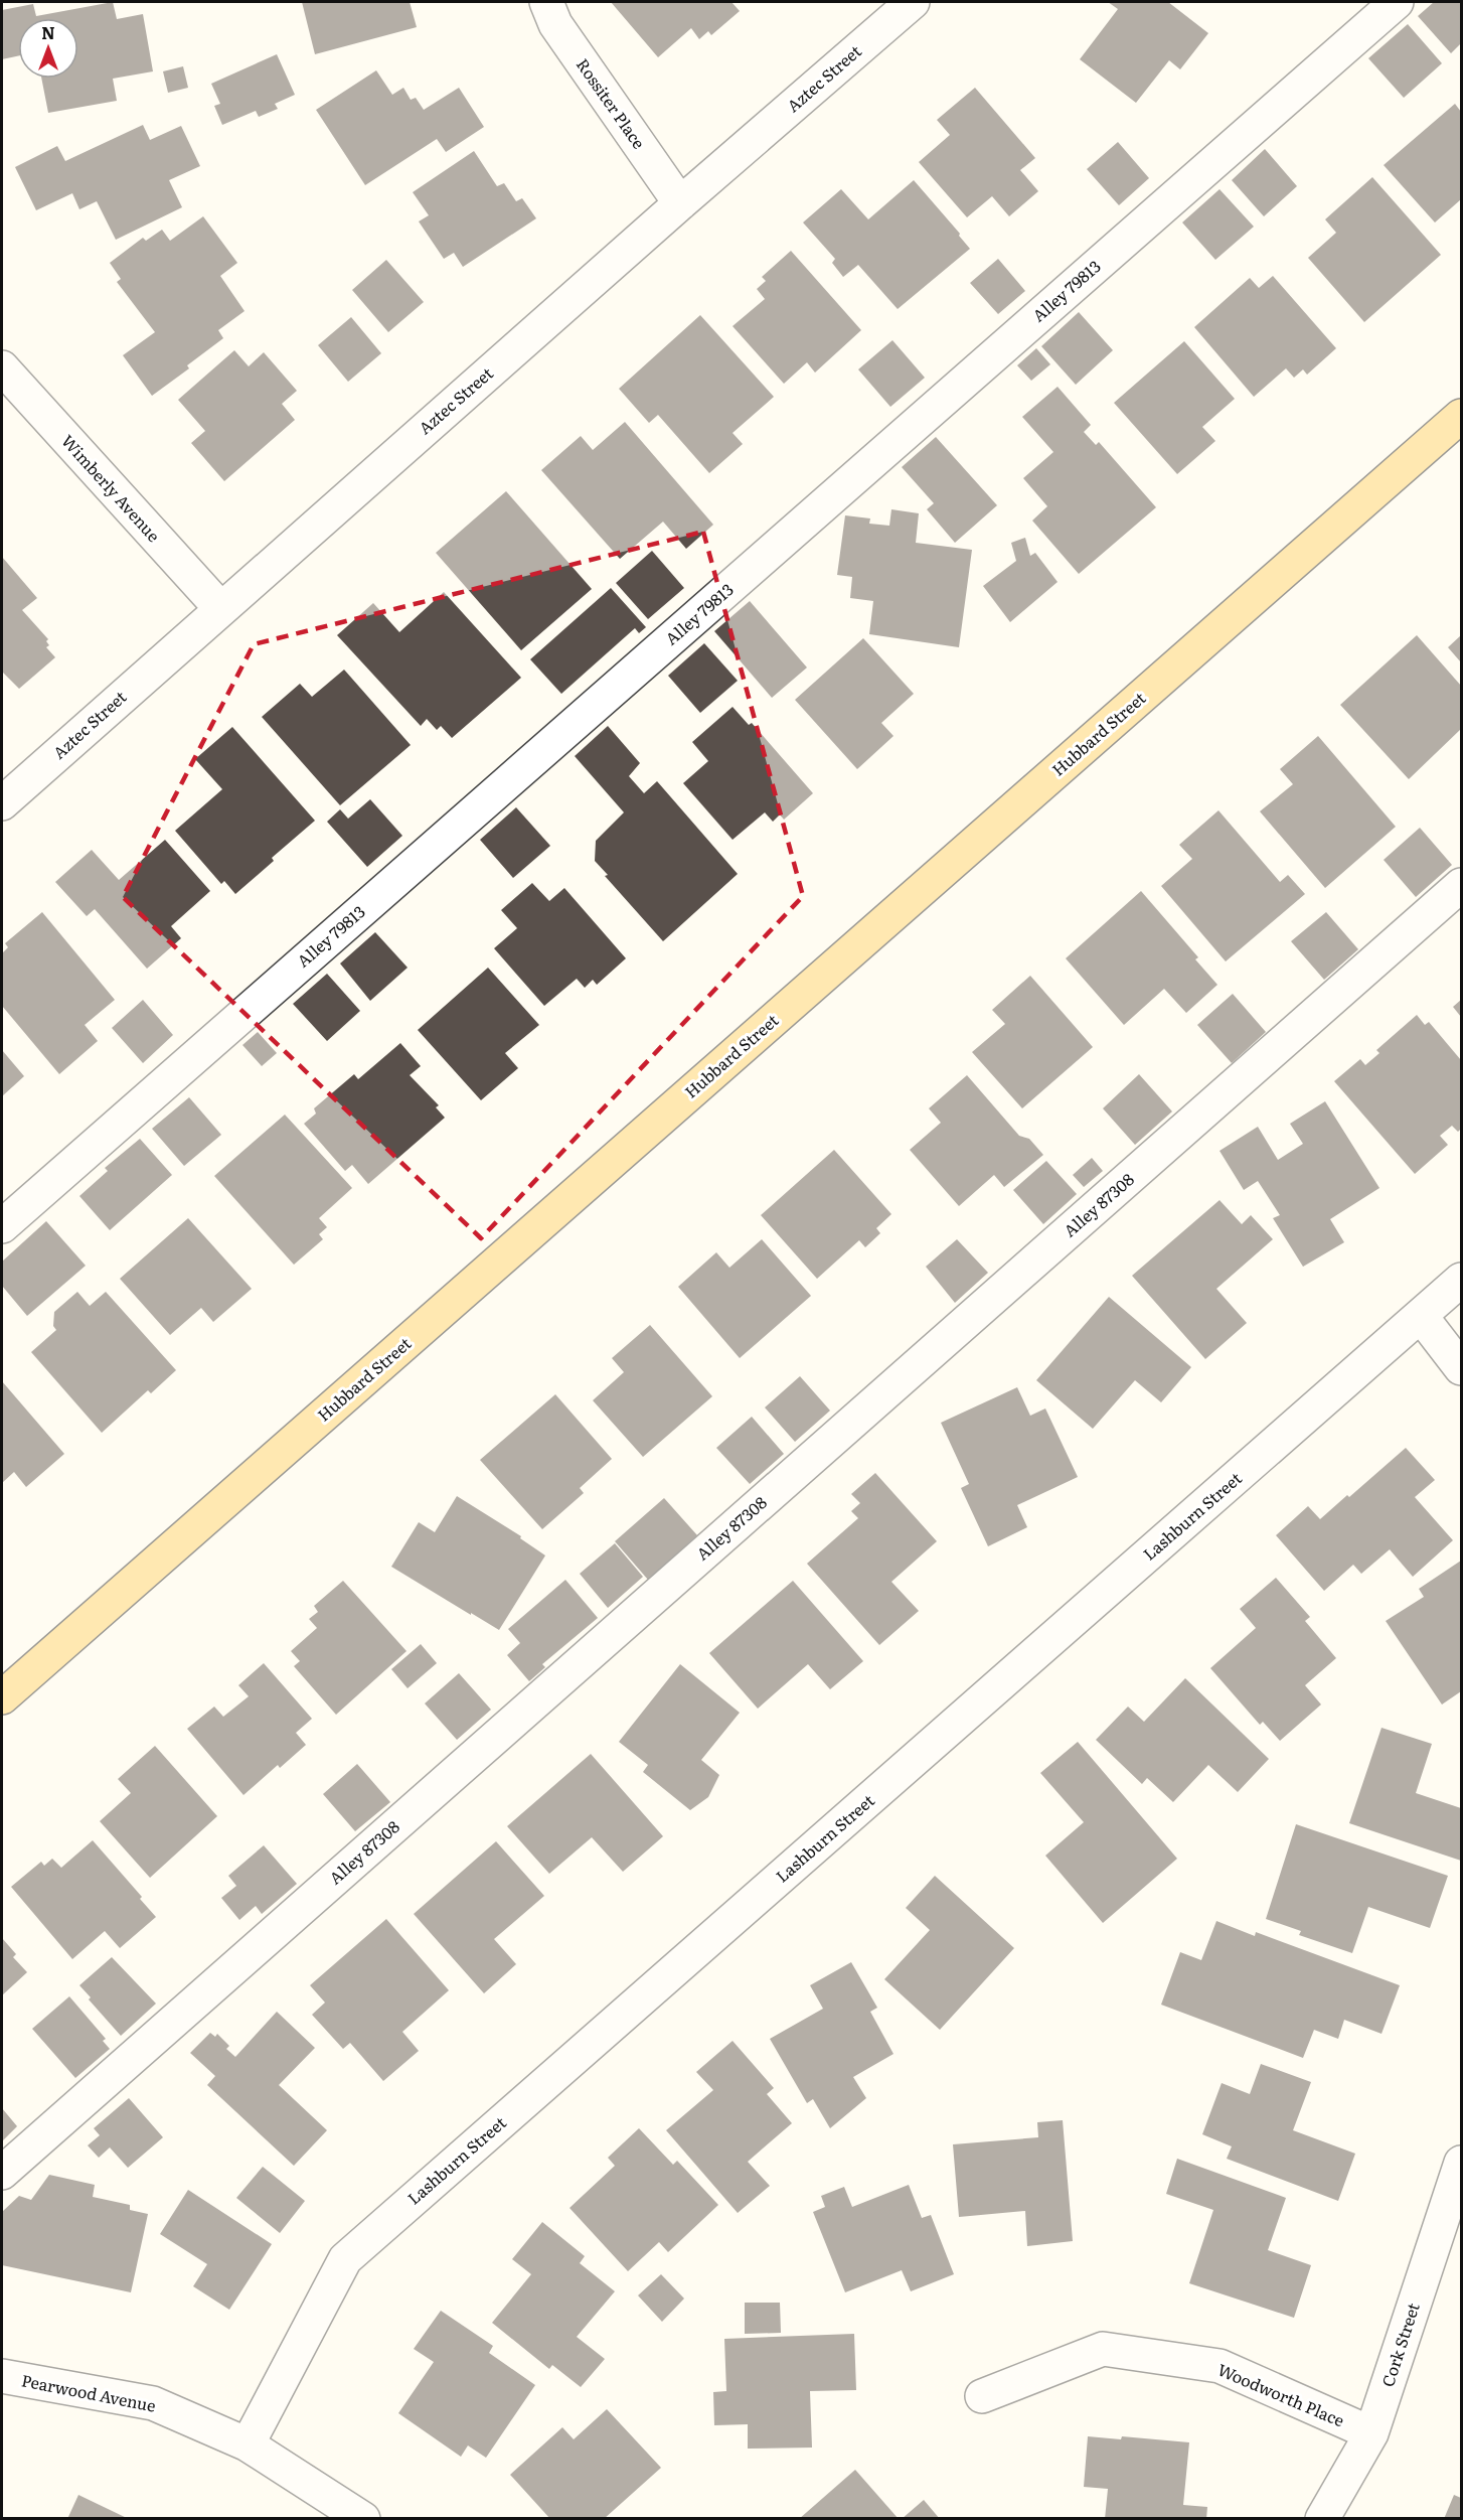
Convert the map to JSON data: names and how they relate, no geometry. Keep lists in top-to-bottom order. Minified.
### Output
{"streets":{"main road":["Hubbard Street"],"street":["Aztec Street","Rossiter Place","Alley 79813","Wimberly Avenue","Alley 87308","Lashburn Street","Cork Street","Pearwood Avenue","Woodworth Place"]},"crossings":[["Aztec Street","Rossiter Place"],["Aztec Street","Wimberly Avenue"],["Lashburn Street","Pearwood Avenue"],["Cork Street","Woodworth Place"]],"north":"top"}
